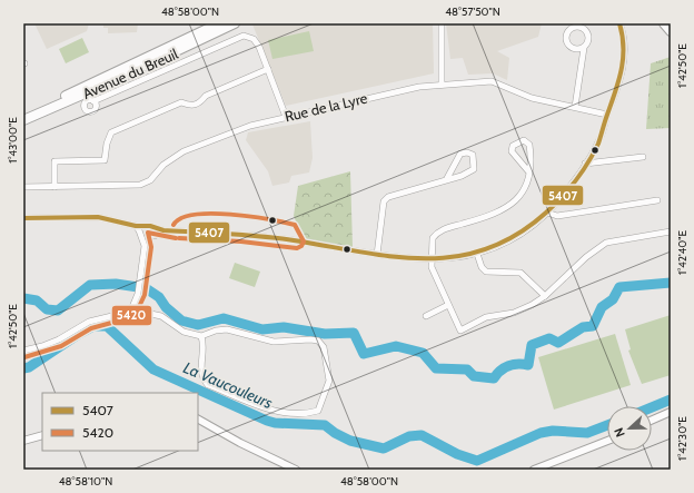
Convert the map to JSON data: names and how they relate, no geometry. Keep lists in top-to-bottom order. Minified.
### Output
{"streets":{"main road":["Avenue du Breuil"],"street":["Rue de la Lyre"]},"water":["La Vaucouleurs"],"lines":["transit line 5407","transit line 5420"],"legend":["5407","5420"],"north":"left","coordinates":["48°58'00\"N","48°57'50\"N","1°42'50\"E","1°43'00\"E","1°42'40\"E","1°42'30\"E","48°58'10\"N"]}
